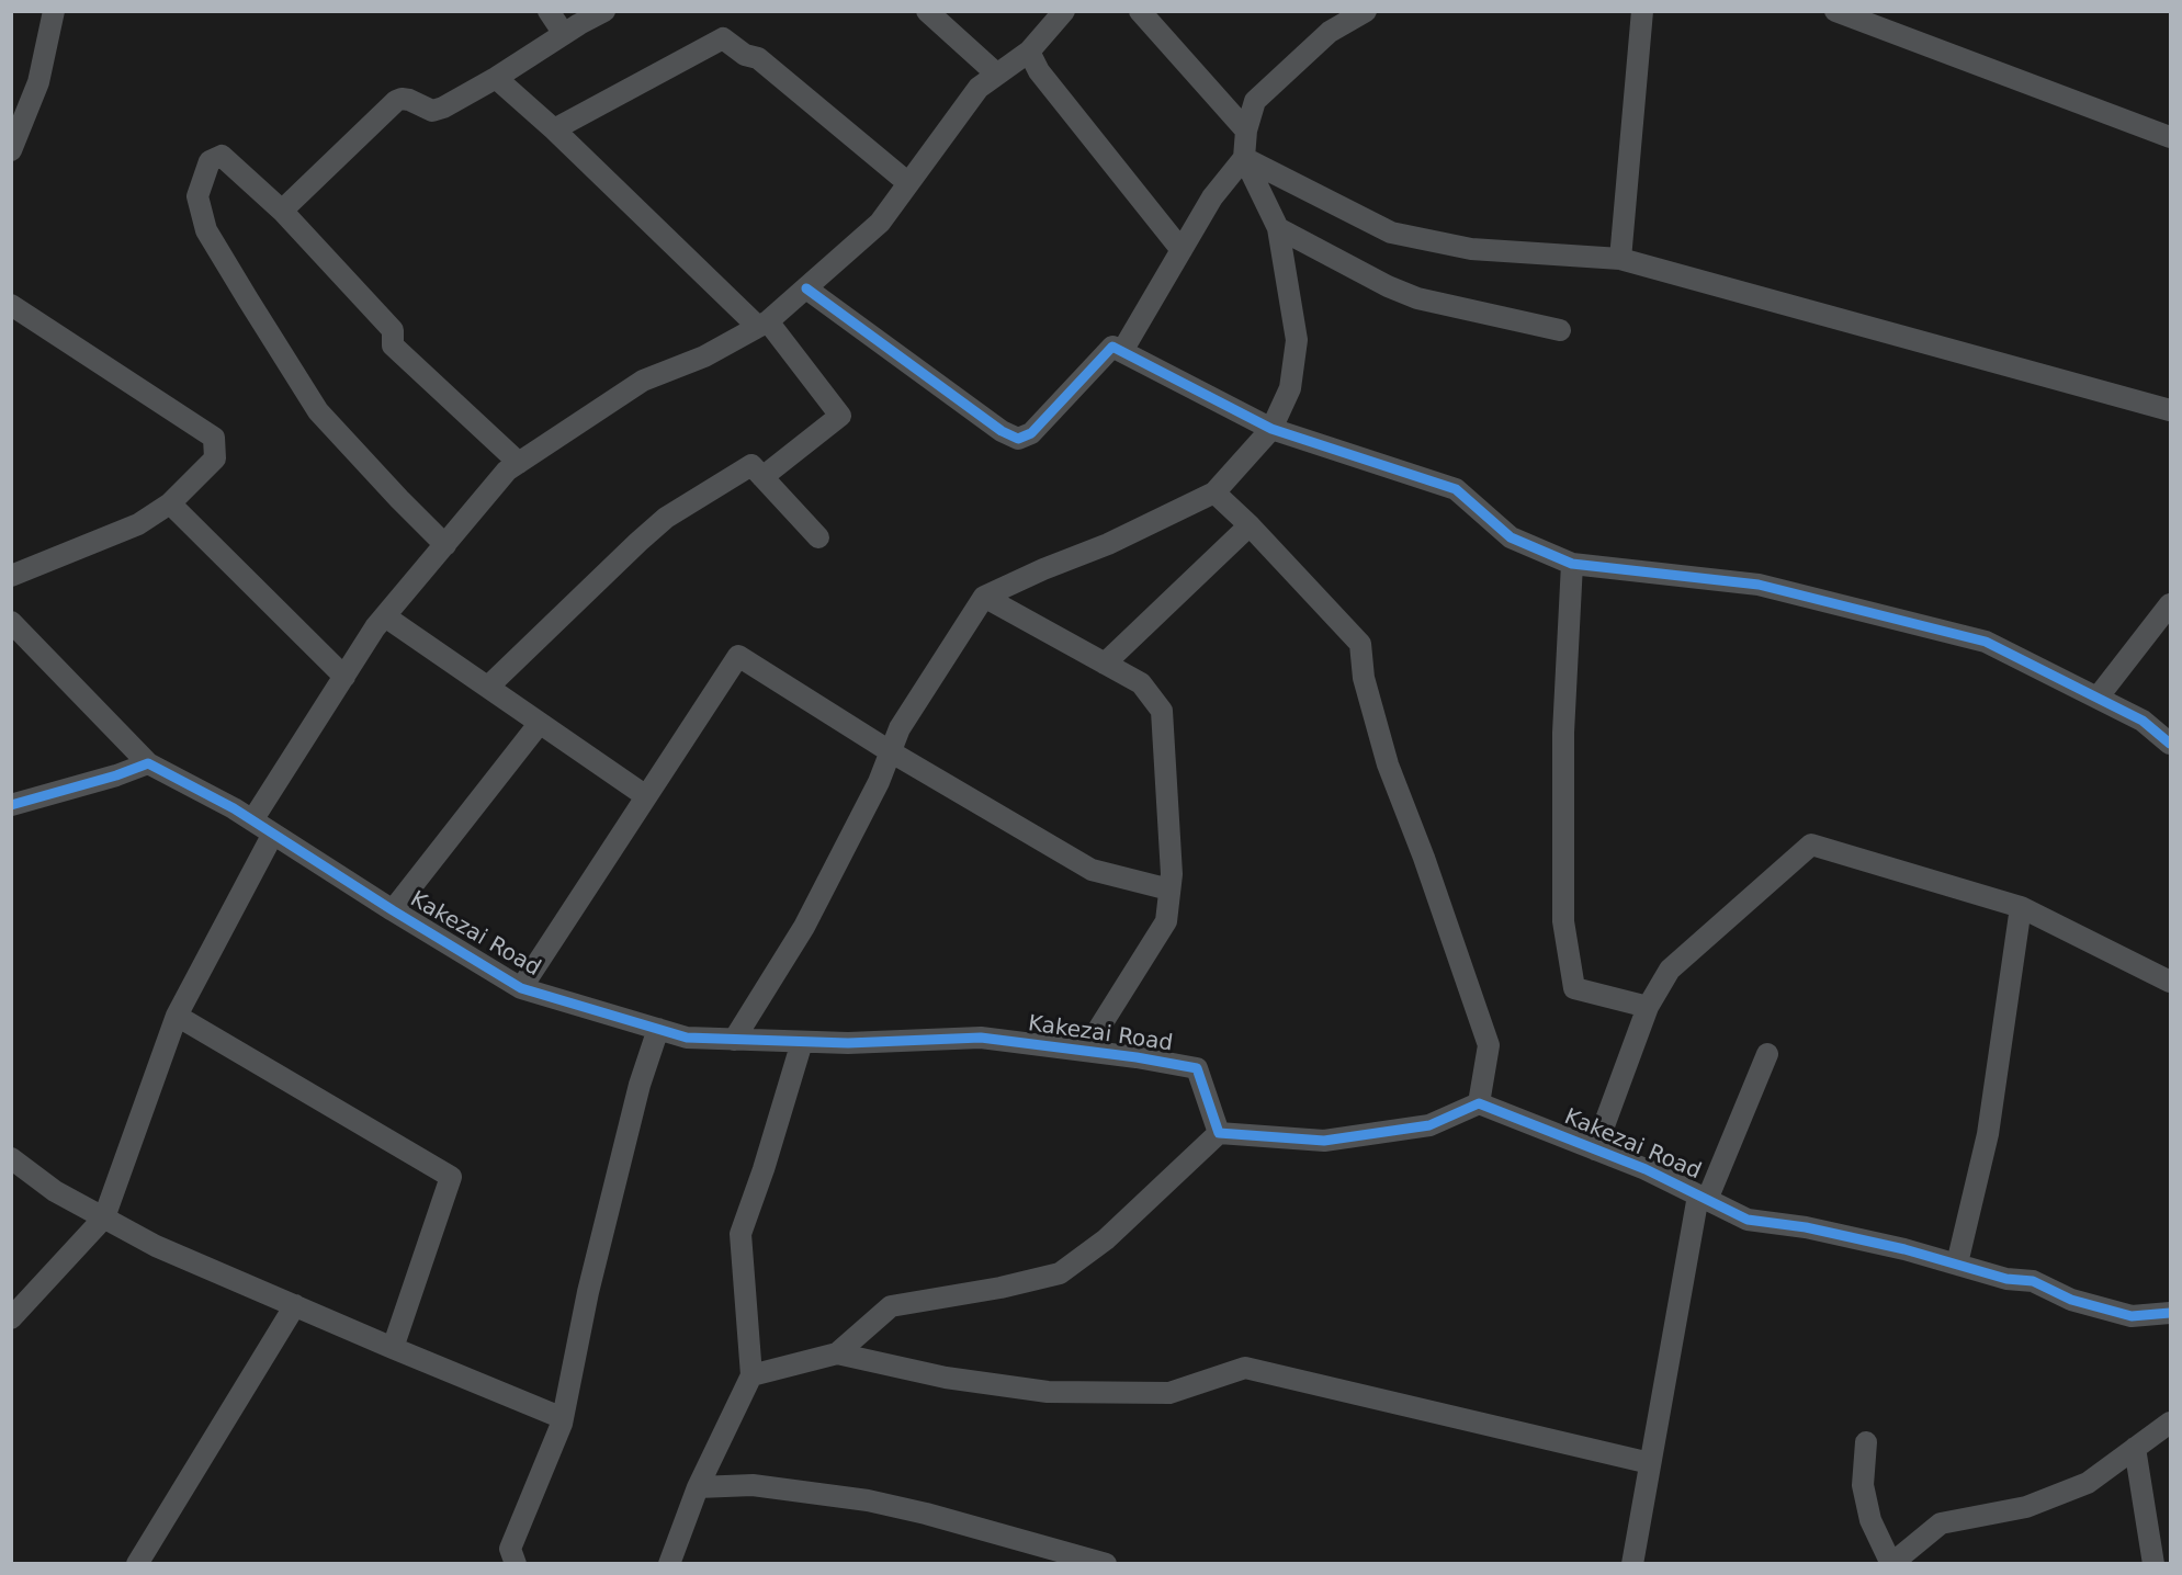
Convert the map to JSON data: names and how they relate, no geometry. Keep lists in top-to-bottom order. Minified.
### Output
{"streets":{"street":["Kakezai Road"]}}
